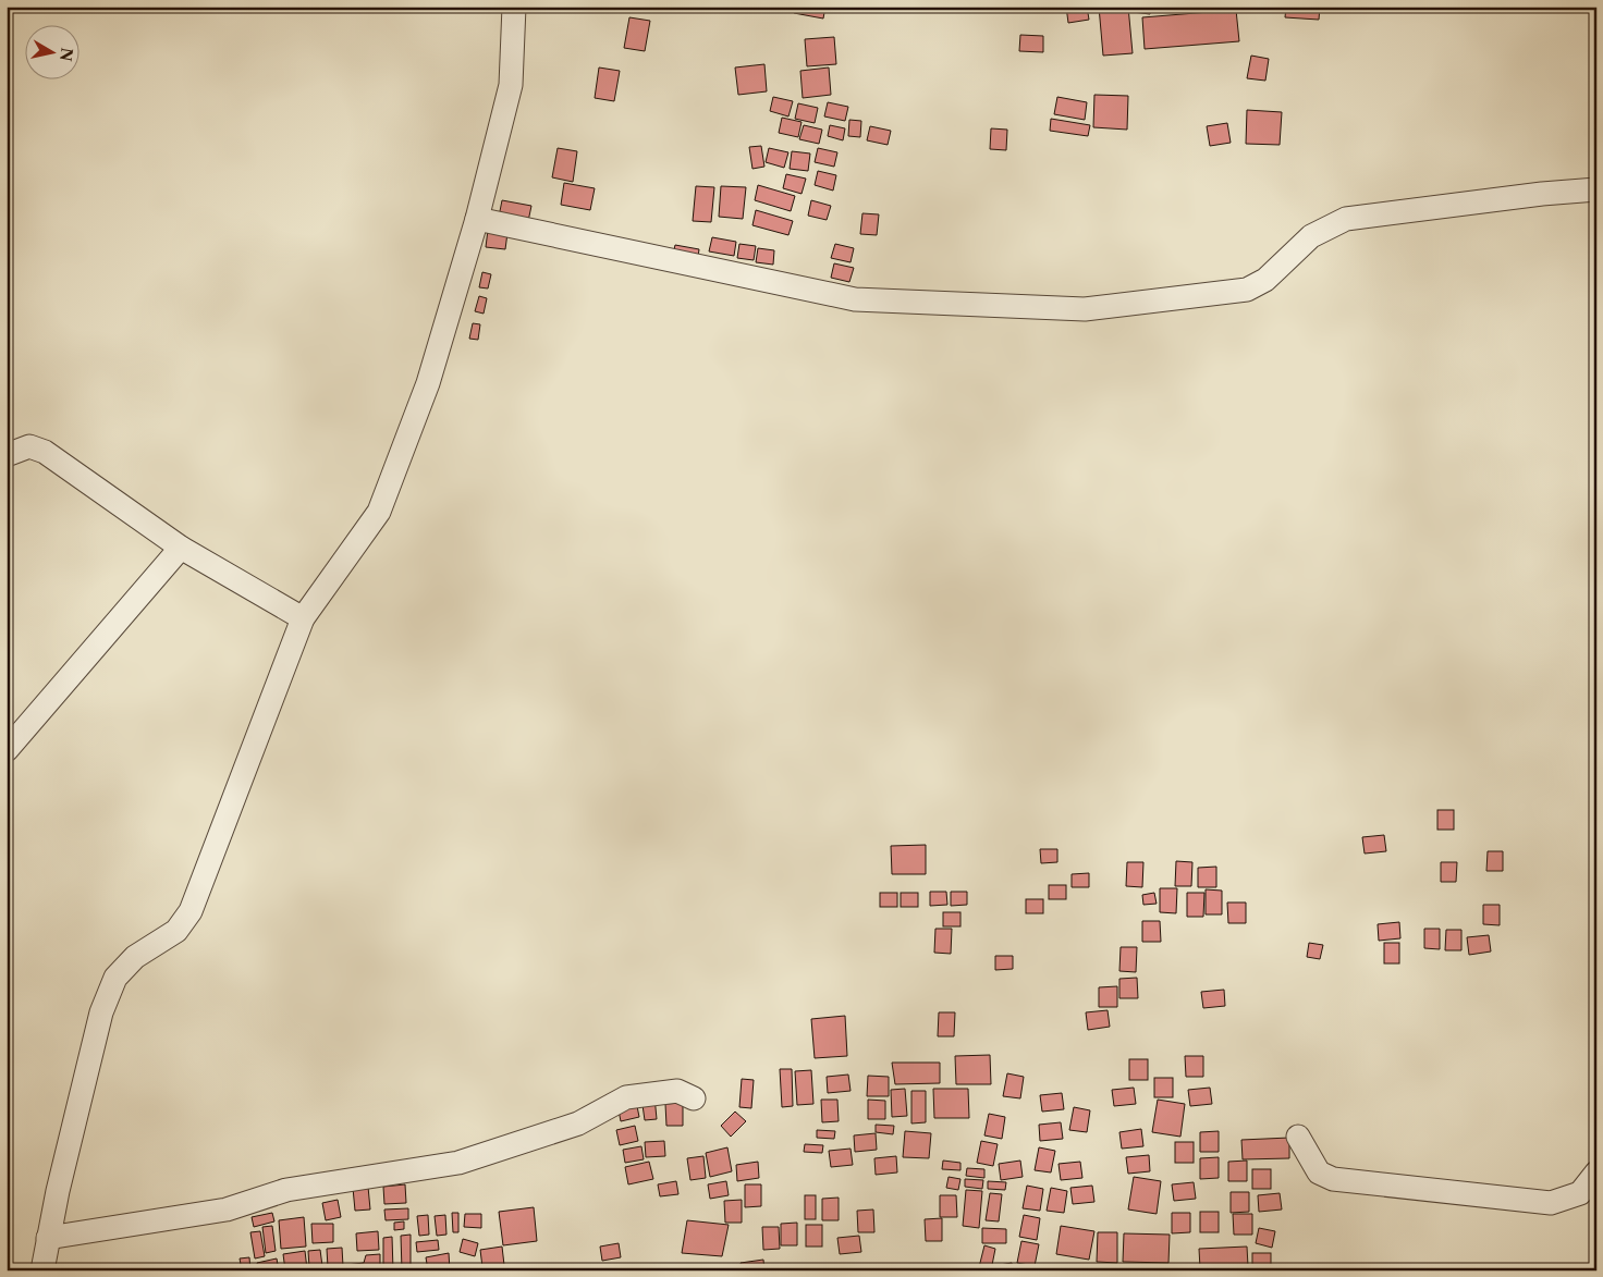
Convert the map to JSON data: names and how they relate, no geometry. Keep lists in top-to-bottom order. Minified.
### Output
{"north":"right"}
